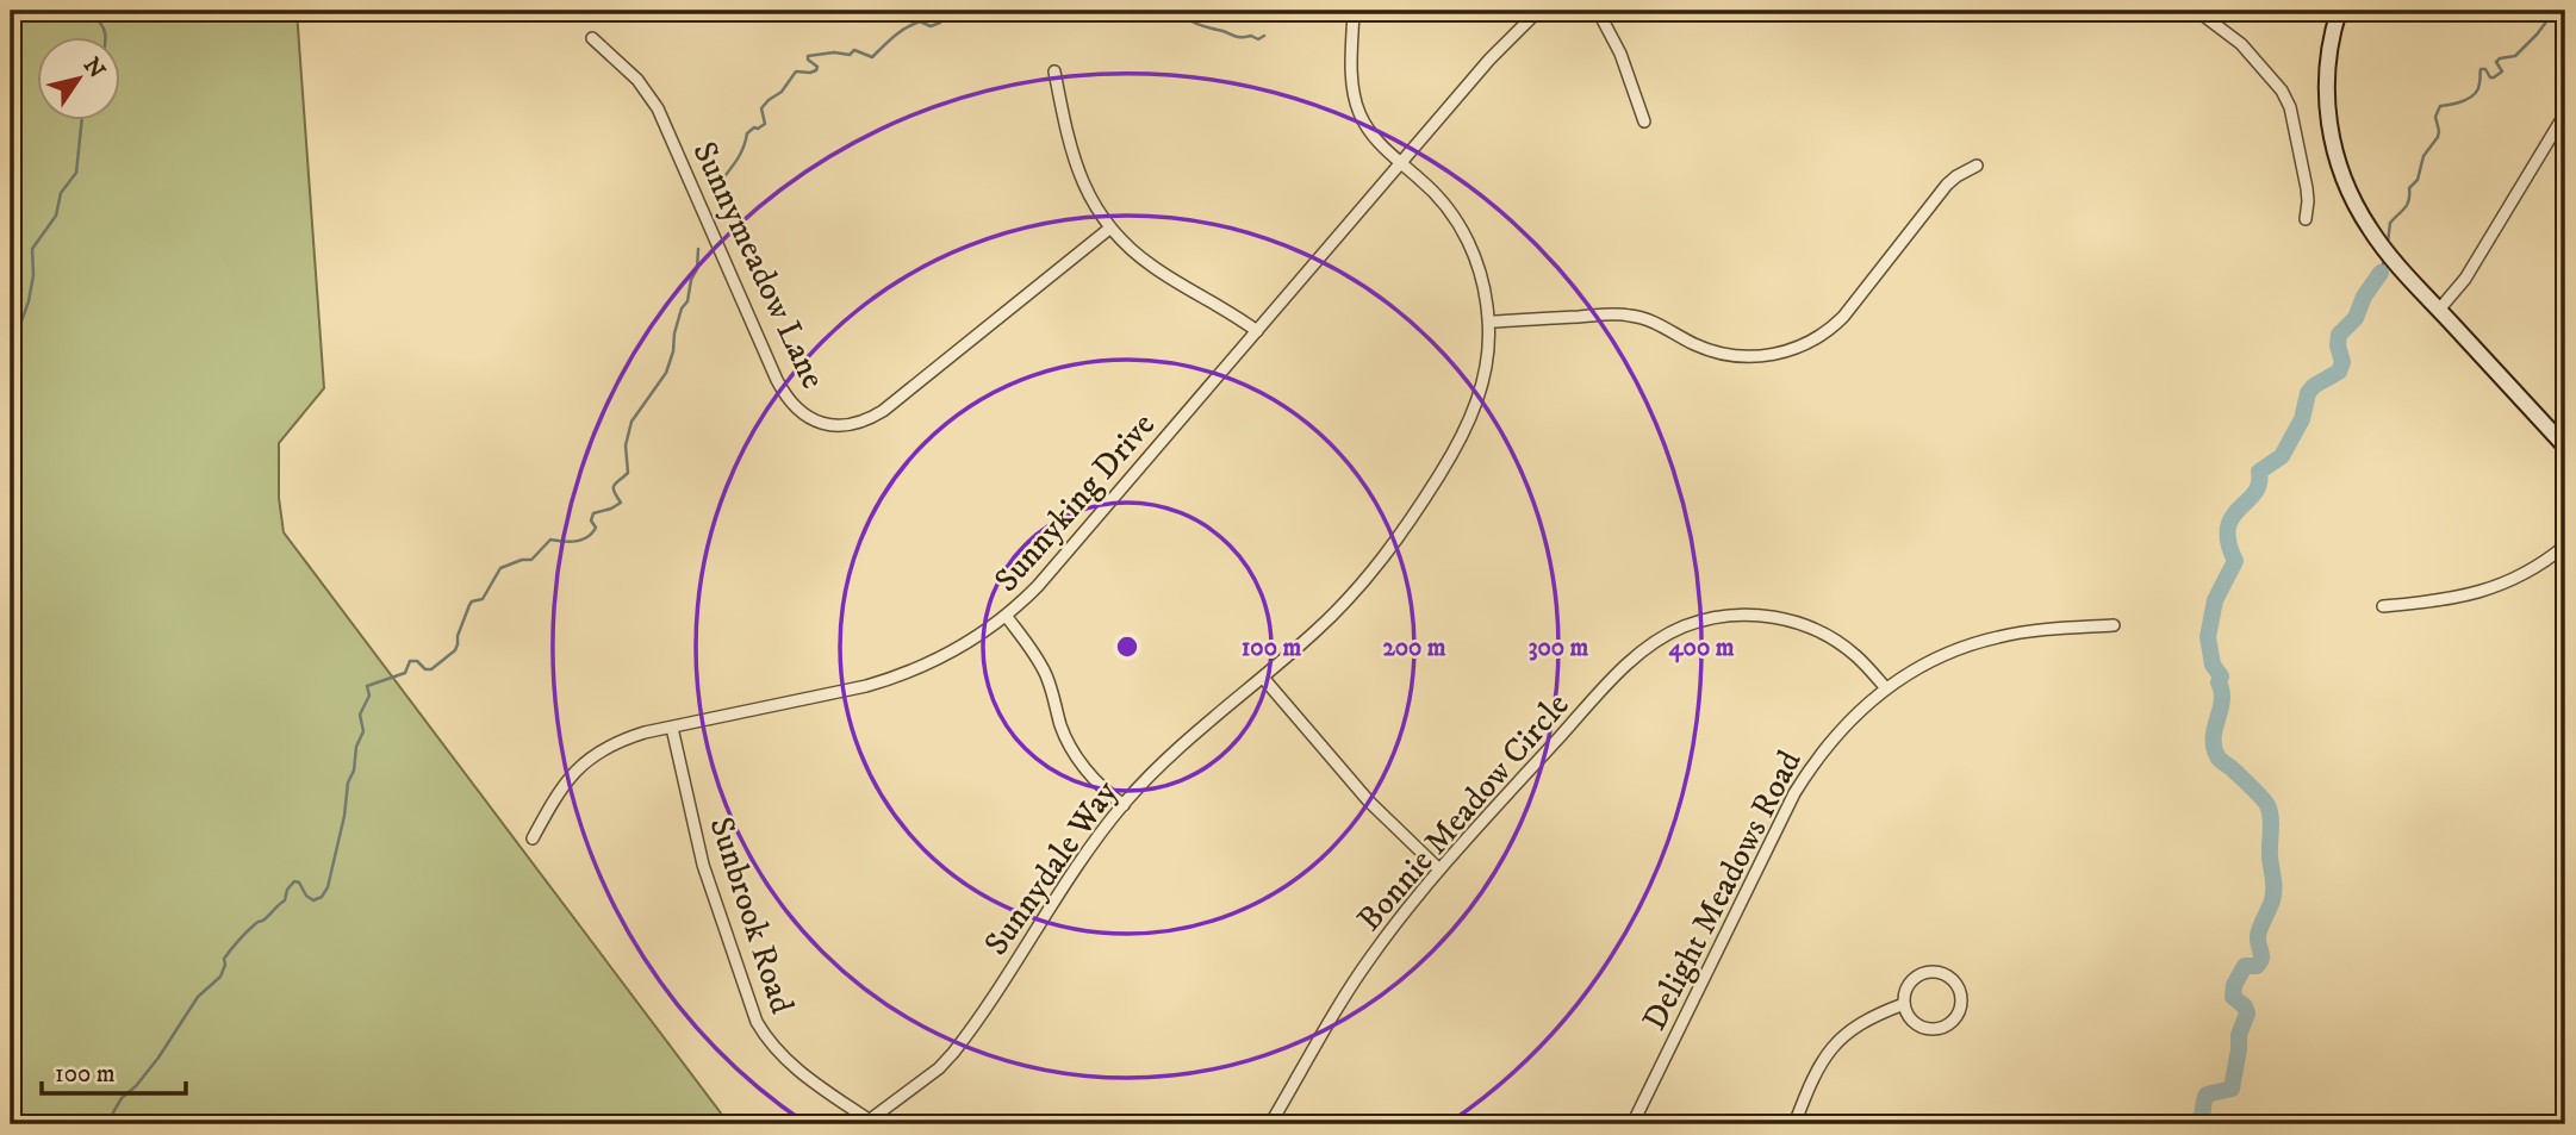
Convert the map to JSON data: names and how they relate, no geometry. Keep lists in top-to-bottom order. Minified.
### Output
{"streets":{"street":["Sunnymeadow Lane","Sunnyking Drive","Bonnie Meadow Circle","Sunnydale Way","Delight Meadows Road","Sunbrook Road"]},"crossings":[["Sunnyking Drive","Sunnydale Way"],["Sunnyking Drive","Sunbrook Road"],["Bonnie Meadow Circle","Delight Meadows Road"],["Sunnydale Way","Sunbrook Road"]],"scale_bar":"100 m","north":"top right","rings":["100 m","200 m","300 m","400 m"]}
